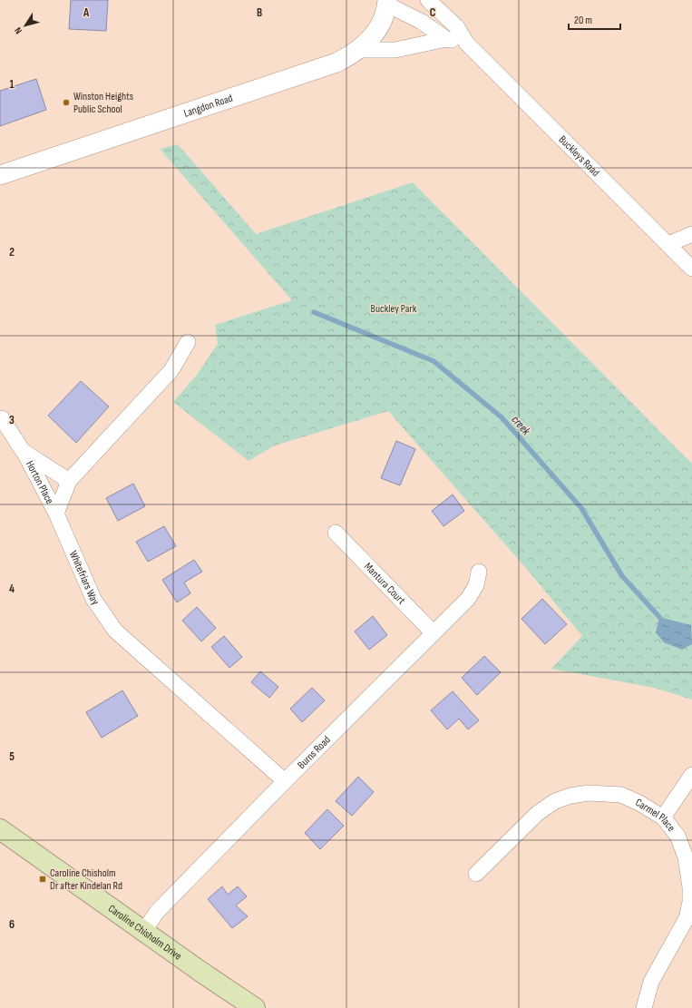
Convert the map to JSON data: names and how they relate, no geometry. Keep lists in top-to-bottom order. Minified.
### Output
{"streets":{"main road":["Caroline Chisholm Drive"],"street":["Langdon Road","Buckleys Road","Horton Place","Whitefriars Way","Mantura Court","Burns Road","Carmel Place"]},"crossings":[["Horton Place","Whitefriars Way"],["Whitefriars Way","Burns Road"],["Mantura Court","Burns Road"],["Burns Road","Caroline Chisholm Drive"]],"water":["creek"],"parks":["Buckley Park"],"places":{"other":["Winston Heights Public School"],"transit":["Caroline Chisholm Dr after Kindelan Rd"]},"scale_bar":"20 m","north":"bottom left","grid":{"columns":["A","B","C"],"rows":["1","2","3","4","5","6"]}}
